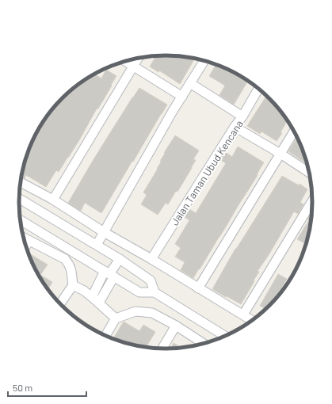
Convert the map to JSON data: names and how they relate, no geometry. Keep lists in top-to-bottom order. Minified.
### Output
{"streets":{"street":["Jalan Taman Ubud Kencana"]},"scale_bar":"50 m"}
